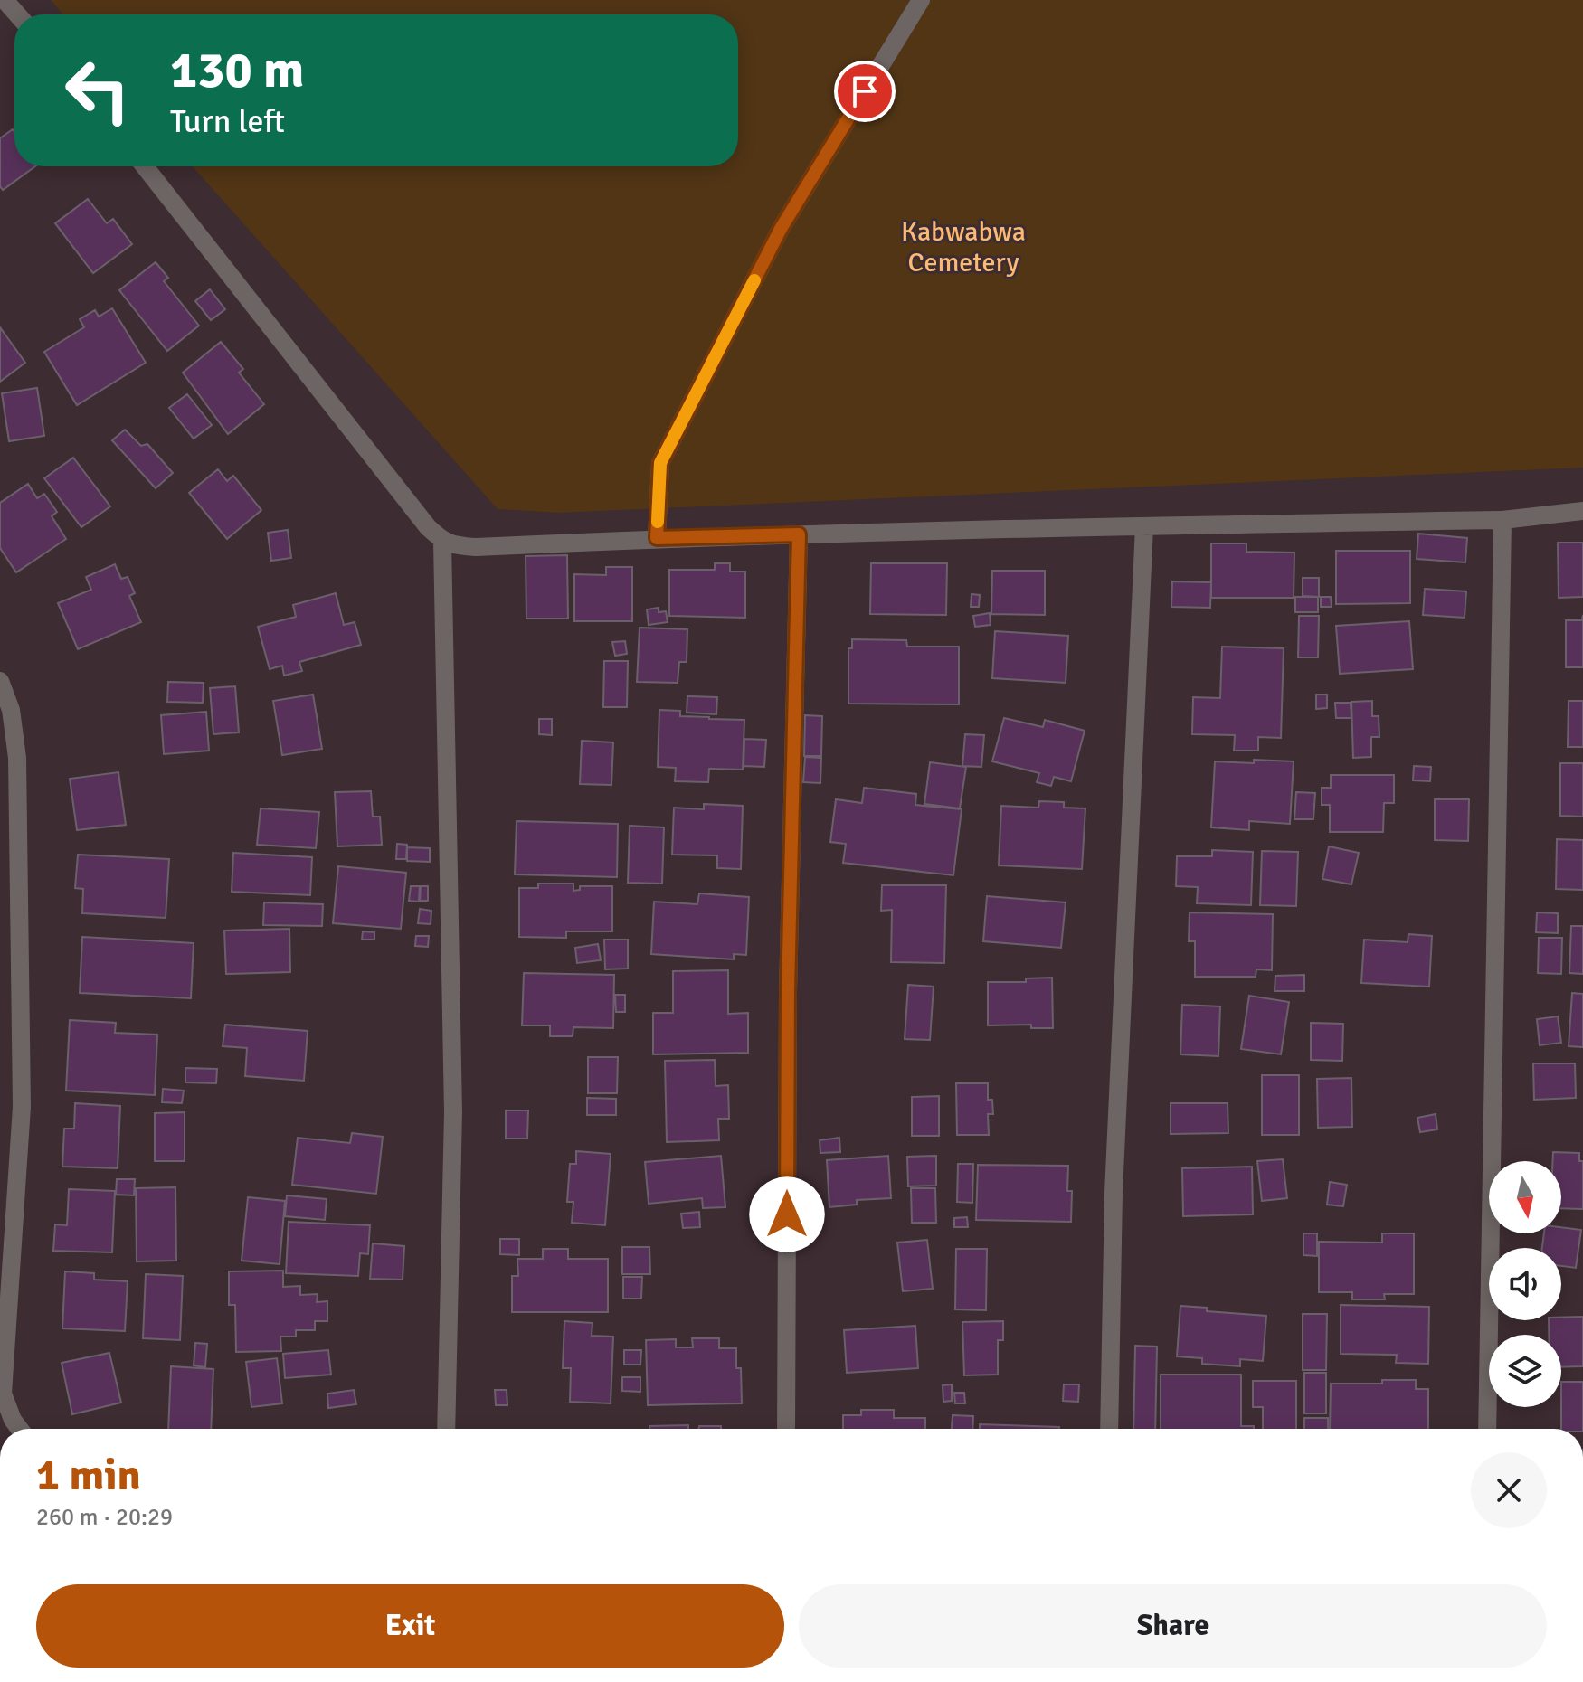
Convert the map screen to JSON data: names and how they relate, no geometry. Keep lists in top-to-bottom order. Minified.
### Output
{"parks":["Kabwabwa Cemetery"],"north":"bottom","page":{"turn":["130 m","Turn left"],"heading":["1 min","260 m · 20:29"],"buttons":["Exit","Share"]}}
